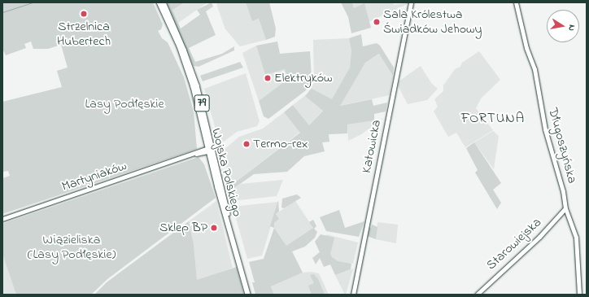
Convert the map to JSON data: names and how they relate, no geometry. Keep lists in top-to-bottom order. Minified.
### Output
{"streets":{"main road":["79","Wojska Polskiego"],"street":["Długoszyńska","Katowicka","Martyniaków","Starowiejska"]},"crossings":[["Długoszyńska","Starowiejska"],["Wojska Polskiego","Martyniaków"]],"districts":["FORTUNA"],"parks":["Lasy Podłęskie","Wiązieliska (Lasy Podłęskie)"],"places":["Strzelnica Hubertech","Sala Królestwa Świadków Jehowy","Elektryków","Termo-rex","Sklep BP"],"north":"right"}
